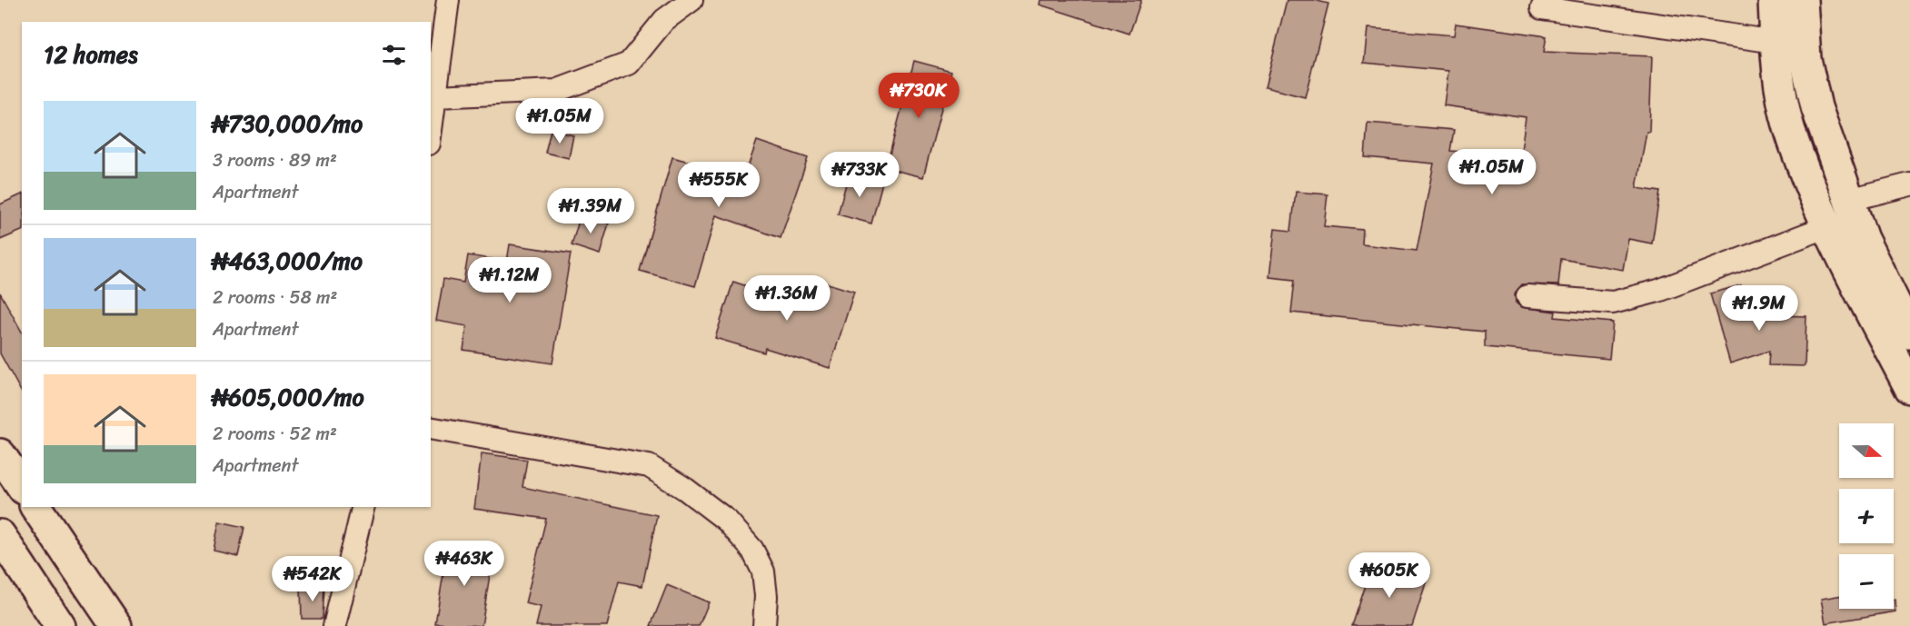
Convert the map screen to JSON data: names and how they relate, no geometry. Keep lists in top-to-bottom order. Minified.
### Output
{"north":"right","page":{"heading":"12 homes","price":["₦730K","₦1.05M","₦1.05M","₦733K","₦555K","₦1.39M","₦1.12M","₦1.36M","₦1.9M","₦463K","₦605K","₦542K"],"list":[{"name":"₦730,000/mo","note":"3 rooms · 89 m² · Apartment"},{"name":"₦463,000/mo","note":"2 rooms · 58 m² · Apartment"},{"name":"₦605,000/mo","note":"2 rooms · 52 m² · Apartment"}],"map_buttons":["+","−"]}}
